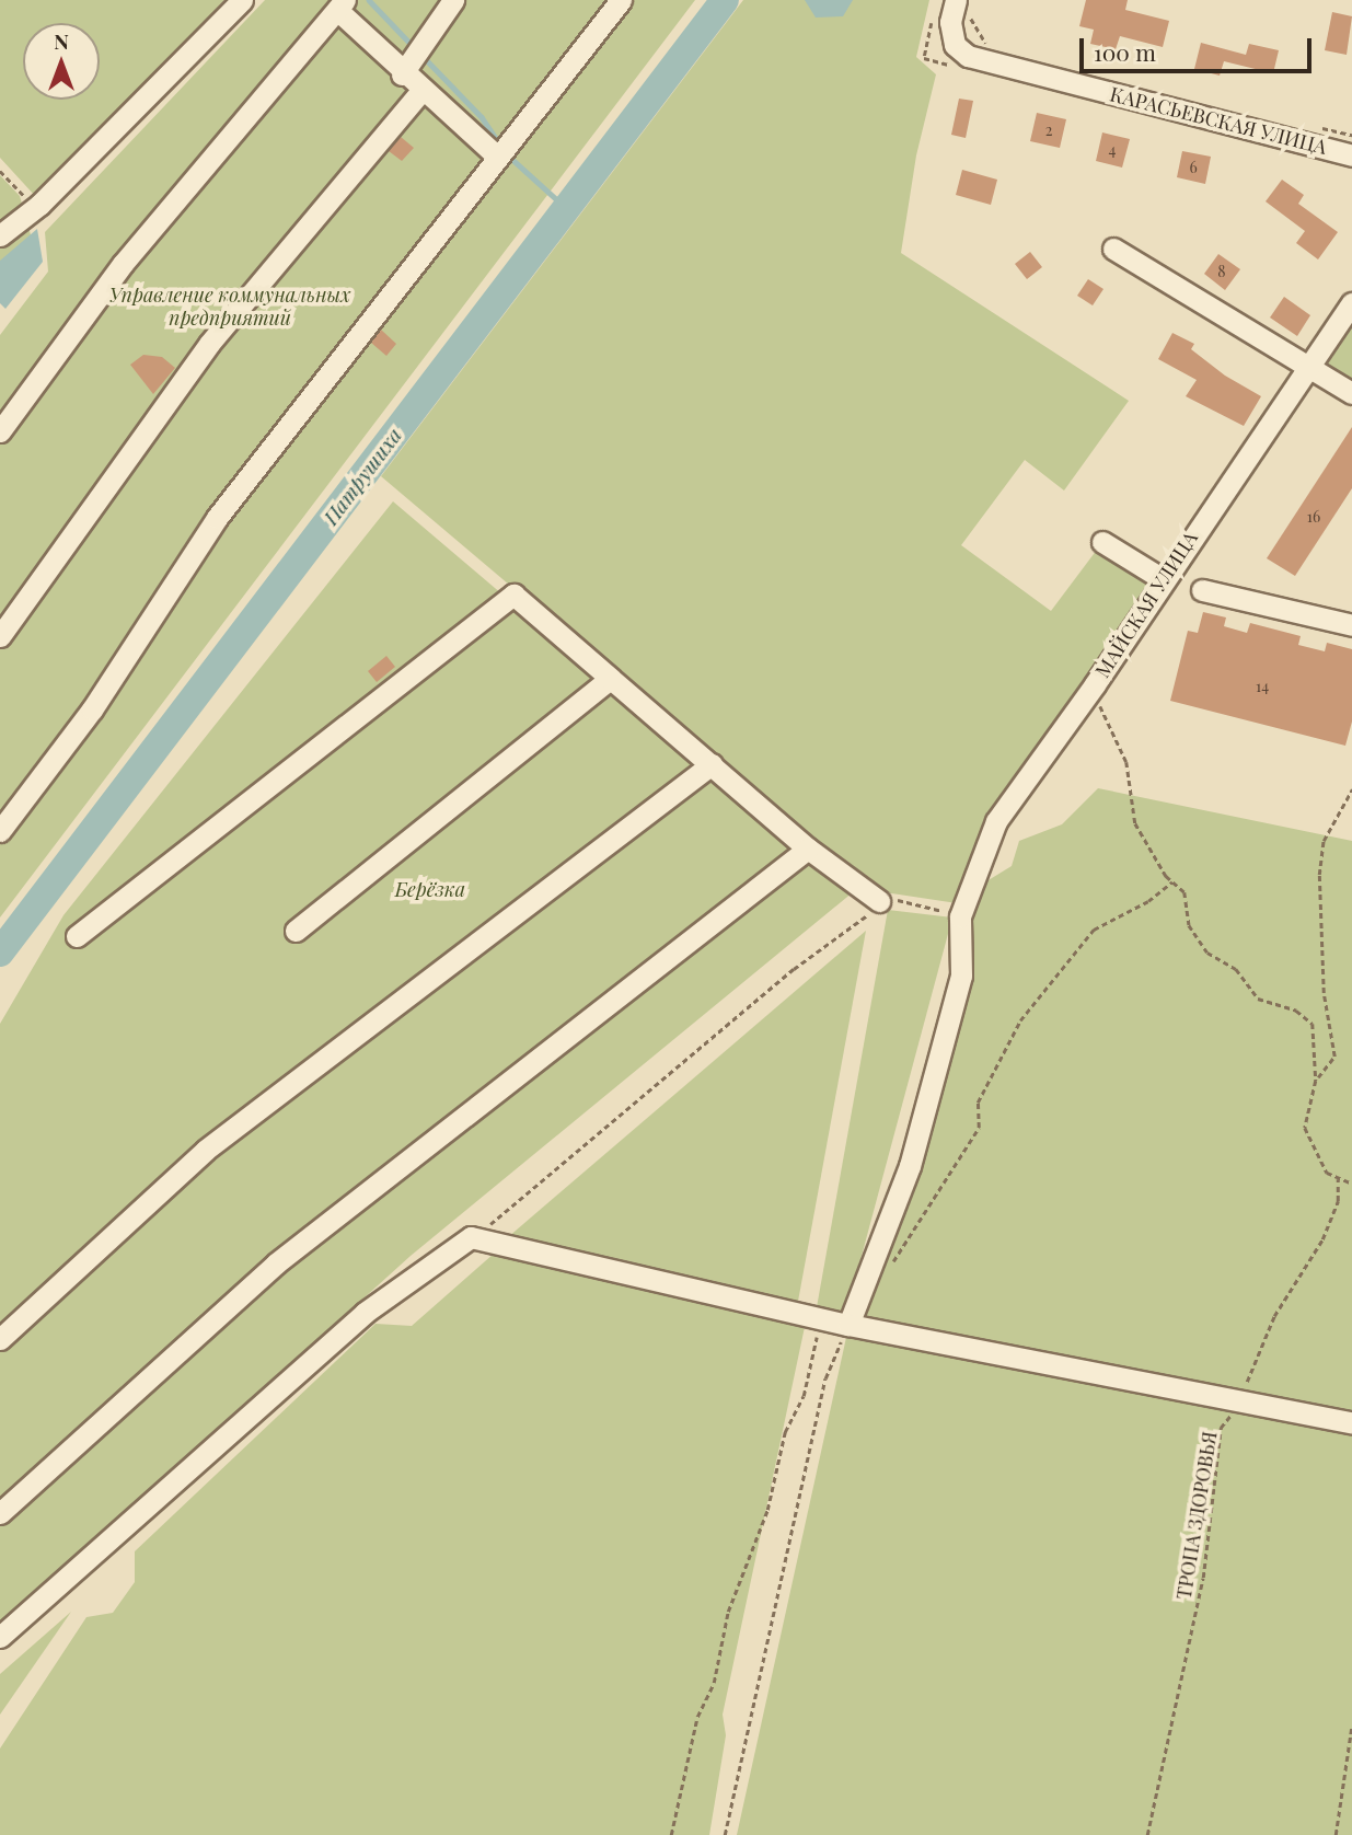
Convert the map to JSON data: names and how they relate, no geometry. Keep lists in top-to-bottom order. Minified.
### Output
{"streets":{"street":["КАРАСЬЕВСКАЯ УЛИЦА","МАЙСКАЯ УЛИЦА"],"path":["ТРОПА ЗДОРОВЬЯ"]},"water":["Патрушиха"],"parks":["Управление коммунальных предприятий","Берёзка"],"house_numbers":["2","4","6","8","16","14"],"scale_bar":"100 m","north":"top"}
